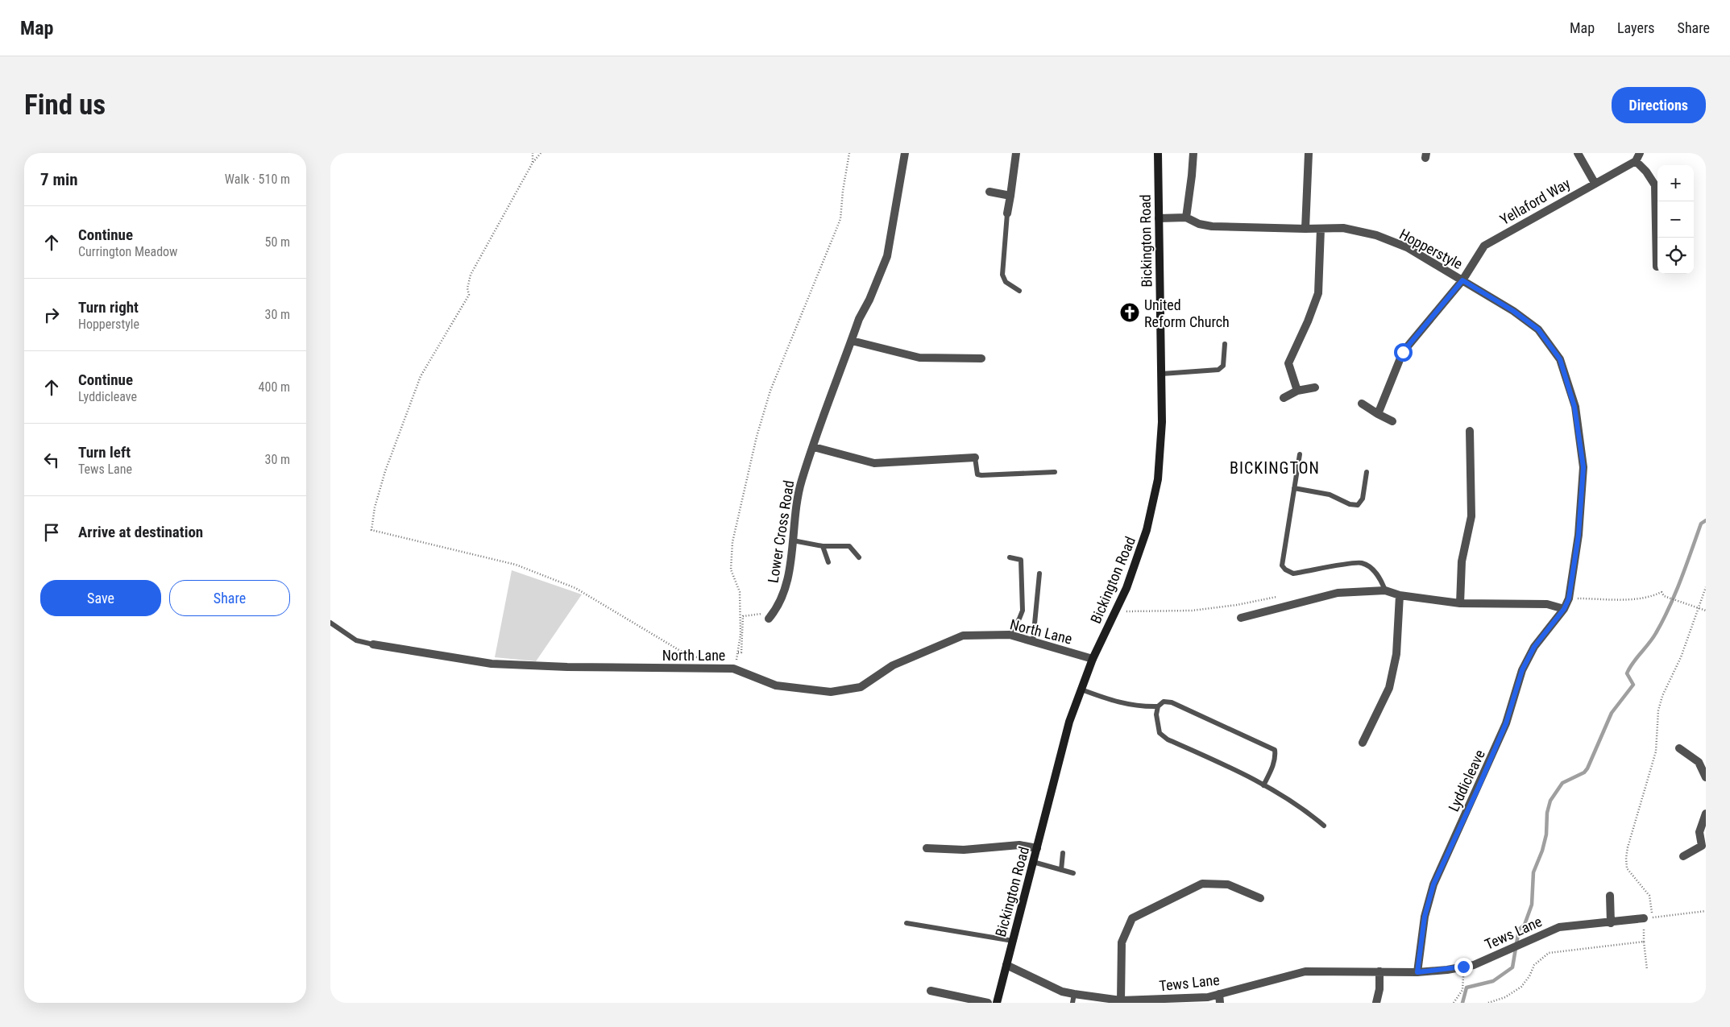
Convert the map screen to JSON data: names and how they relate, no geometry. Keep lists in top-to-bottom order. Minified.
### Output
{"streets":{"main road":["Bickington Road"],"street":["Yellaford Way","Hopperstyle","Lower Cross Road","North Lane","Lyddicleave","Tews Lane"]},"crossings":[["Yellaford Way","Hopperstyle"],["Bickington Road","Hopperstyle"],["Bickington Road","North Lane"],["Bickington Road","Tews Lane"],["Hopperstyle","Lyddicleave"],["Lyddicleave","Tews Lane"]],"districts":["BICKINGTON"],"places":{"church":["United Reform Church"]},"page":{"header":"Map","nav":["Map","Layers","Share"],"buttons":["Directions",["Save","Share"]],"title":"Find us","heading":["7 min","Walk · 510 m"],"map_buttons":["+","−"],"list":[["Continue","Currington Meadow","50 m"],["Turn right","Hopperstyle","30 m"],["Continue","Lyddicleave","400 m"],["Turn left","Tews Lane","30 m"],"Arrive at destination"]}}
